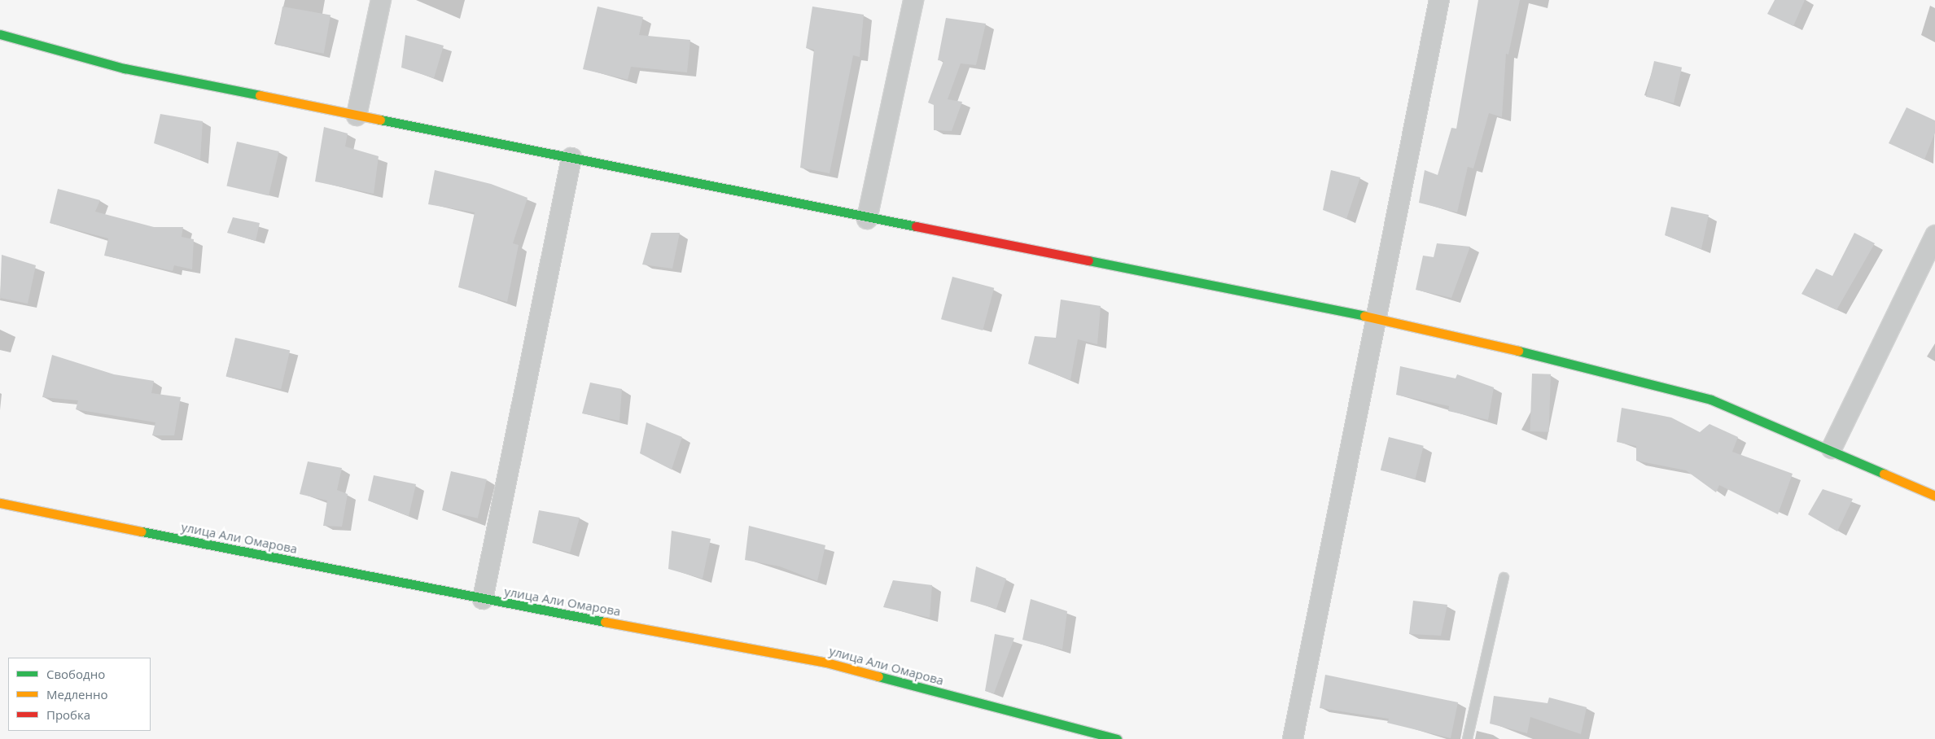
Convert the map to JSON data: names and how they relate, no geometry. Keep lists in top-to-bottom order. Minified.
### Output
{"streets":{"street":["улица Али Омарова"]},"legend":["Свободно","Медленно","Пробка"]}
